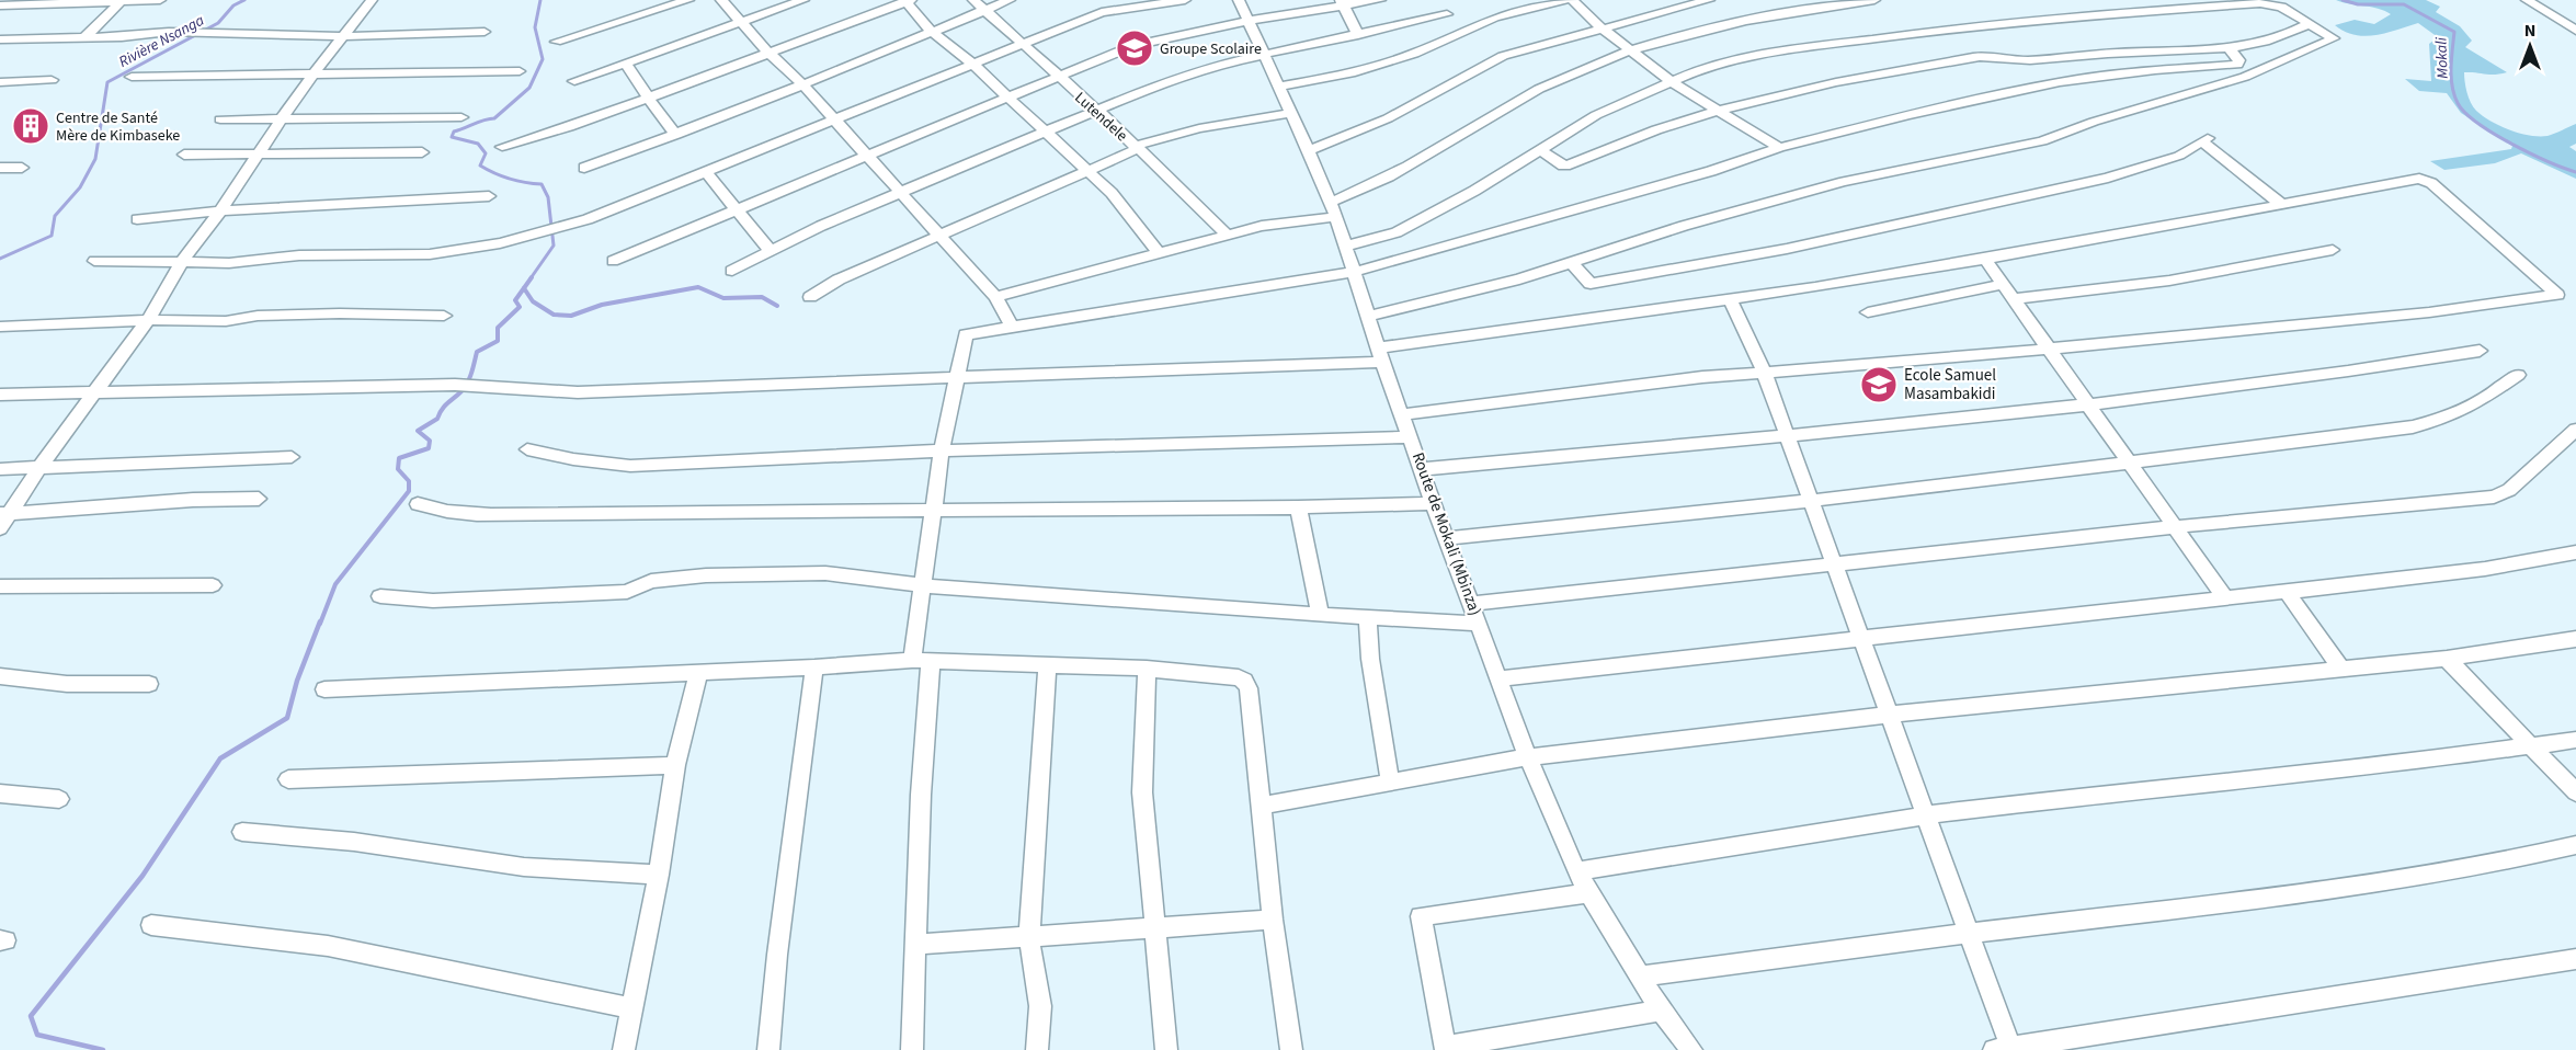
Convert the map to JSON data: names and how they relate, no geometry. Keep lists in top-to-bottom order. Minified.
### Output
{"streets":{"street":["Lutendele","Route de Mokali (Mbinza)"]},"water":["Rivière Nsanga","Mokali"],"places":{"school or university":["Groupe Scolaire","Ecole Samuel Masambakidi"],"building":["Centre de Santé Mère de Kimbaseke"]},"north":"top"}
